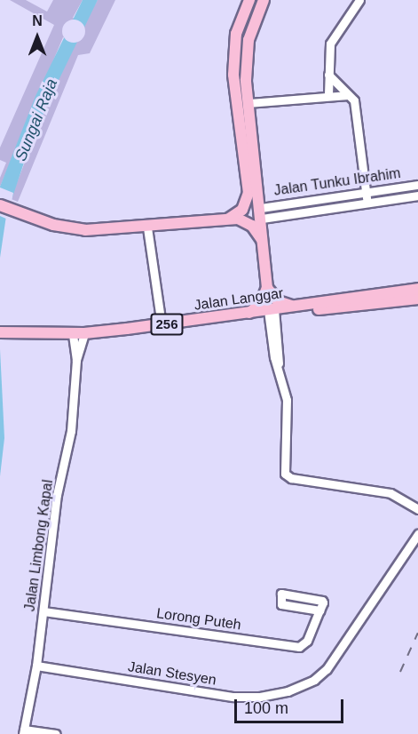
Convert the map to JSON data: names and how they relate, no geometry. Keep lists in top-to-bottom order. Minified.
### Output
{"streets":{"main road":["Jalan Langgar","256"],"street":["Jalan Tunku Ibrahim","Jalan Limbong Kapal","Lorong Puteh","Jalan Stesyen"]},"crossings":[["Jalan Langgar","Jalan Limbong Kapal"],["Jalan Limbong Kapal","Lorong Puteh"],["Jalan Limbong Kapal","Jalan Stesyen"]],"water":["Sungai Raja"],"scale_bar":"100 m","north":"top"}
